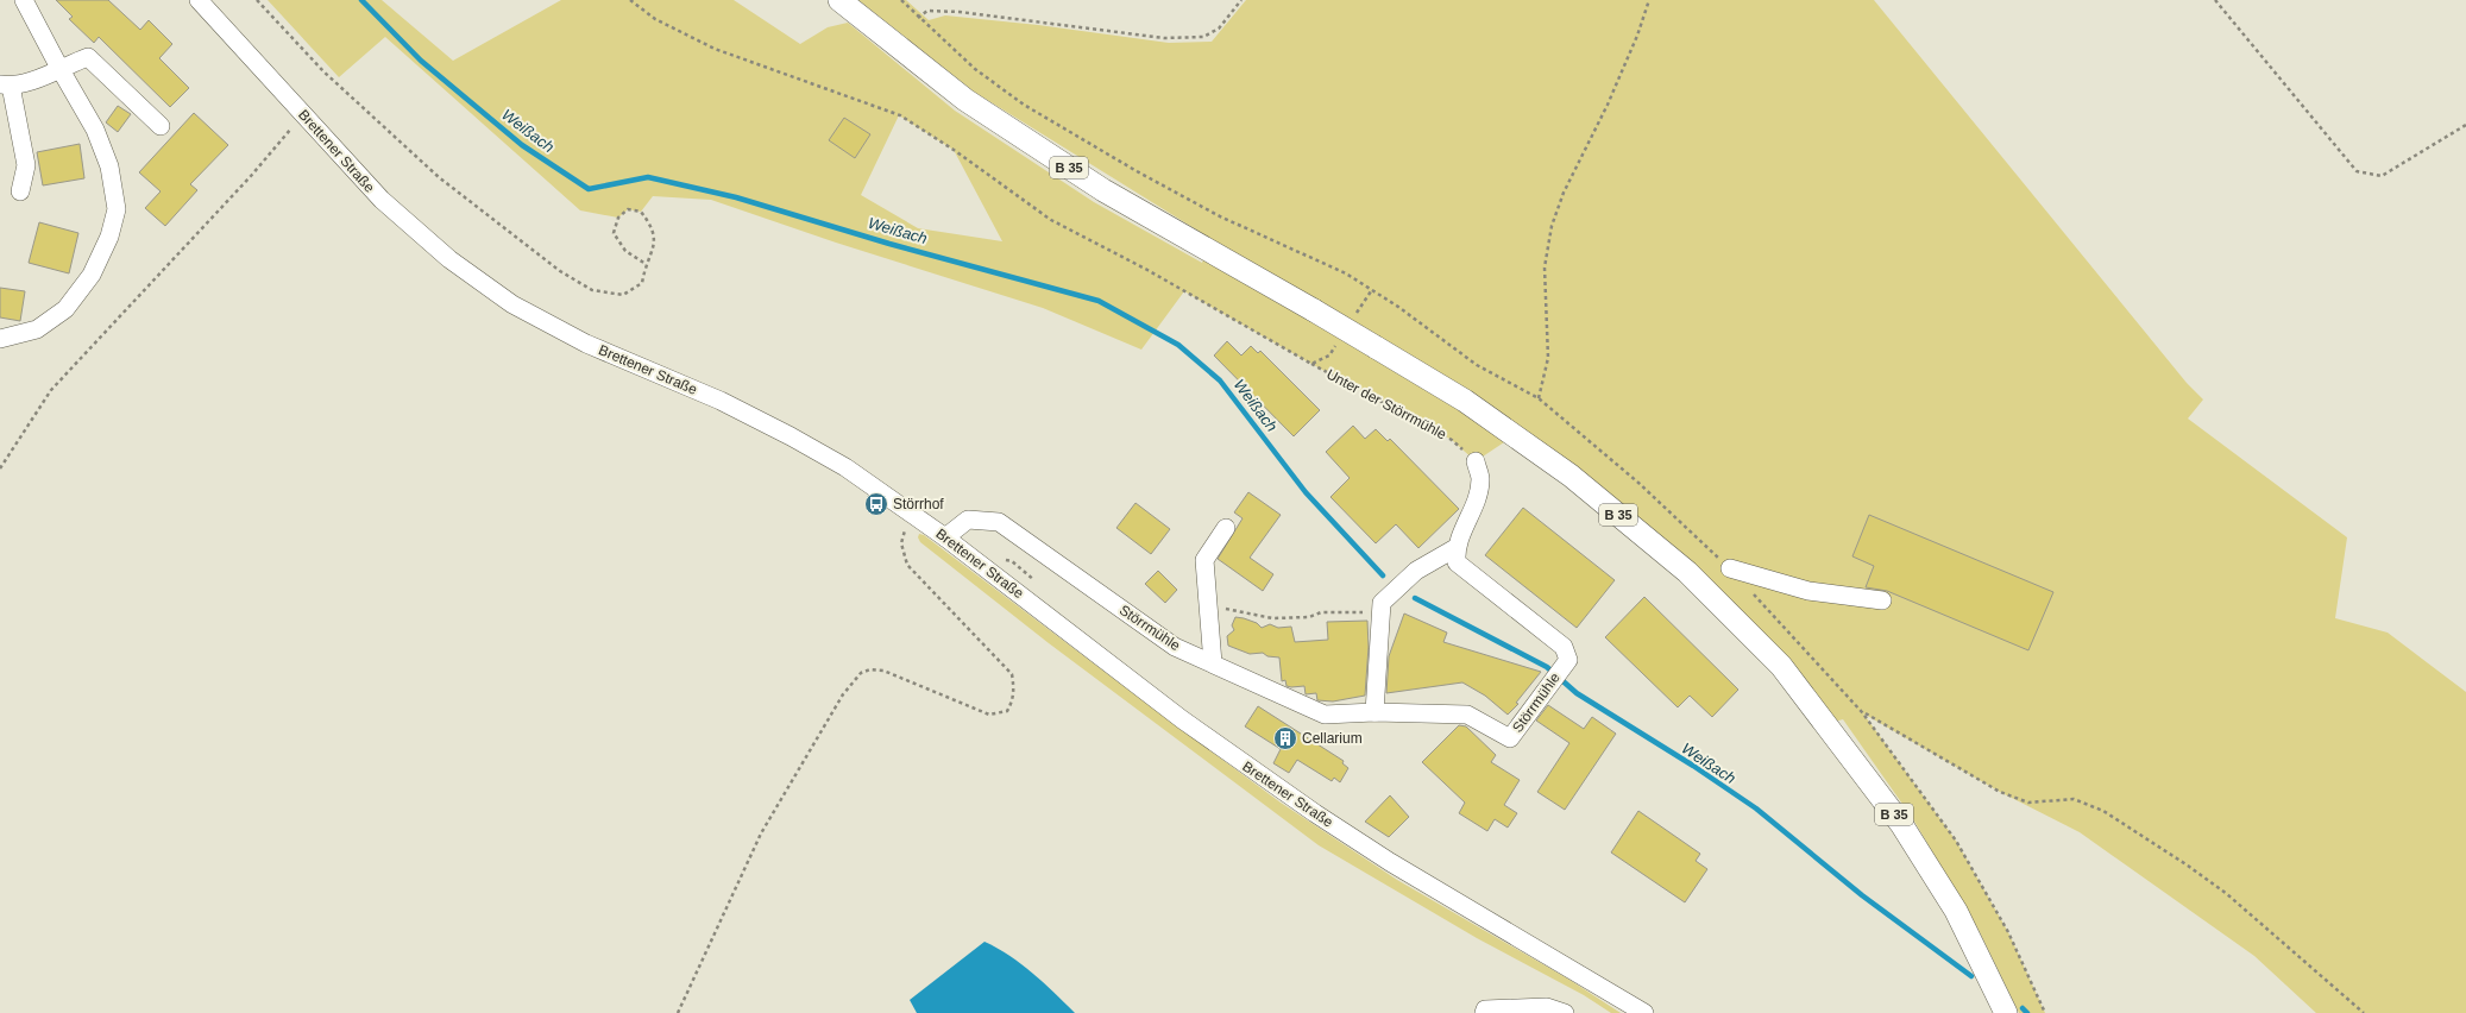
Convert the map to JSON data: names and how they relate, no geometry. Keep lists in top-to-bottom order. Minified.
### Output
{"streets":{"main road":["B 35"],"street":["Brettener Straße","Störrmühle"],"path":["Unter der Störrmühle"]},"crossings":[["Brettener Straße","Störrmühle"]],"water":["Weißach"],"places":{"bus stop":["Störrhof"],"building":["Cellarium"]}}
